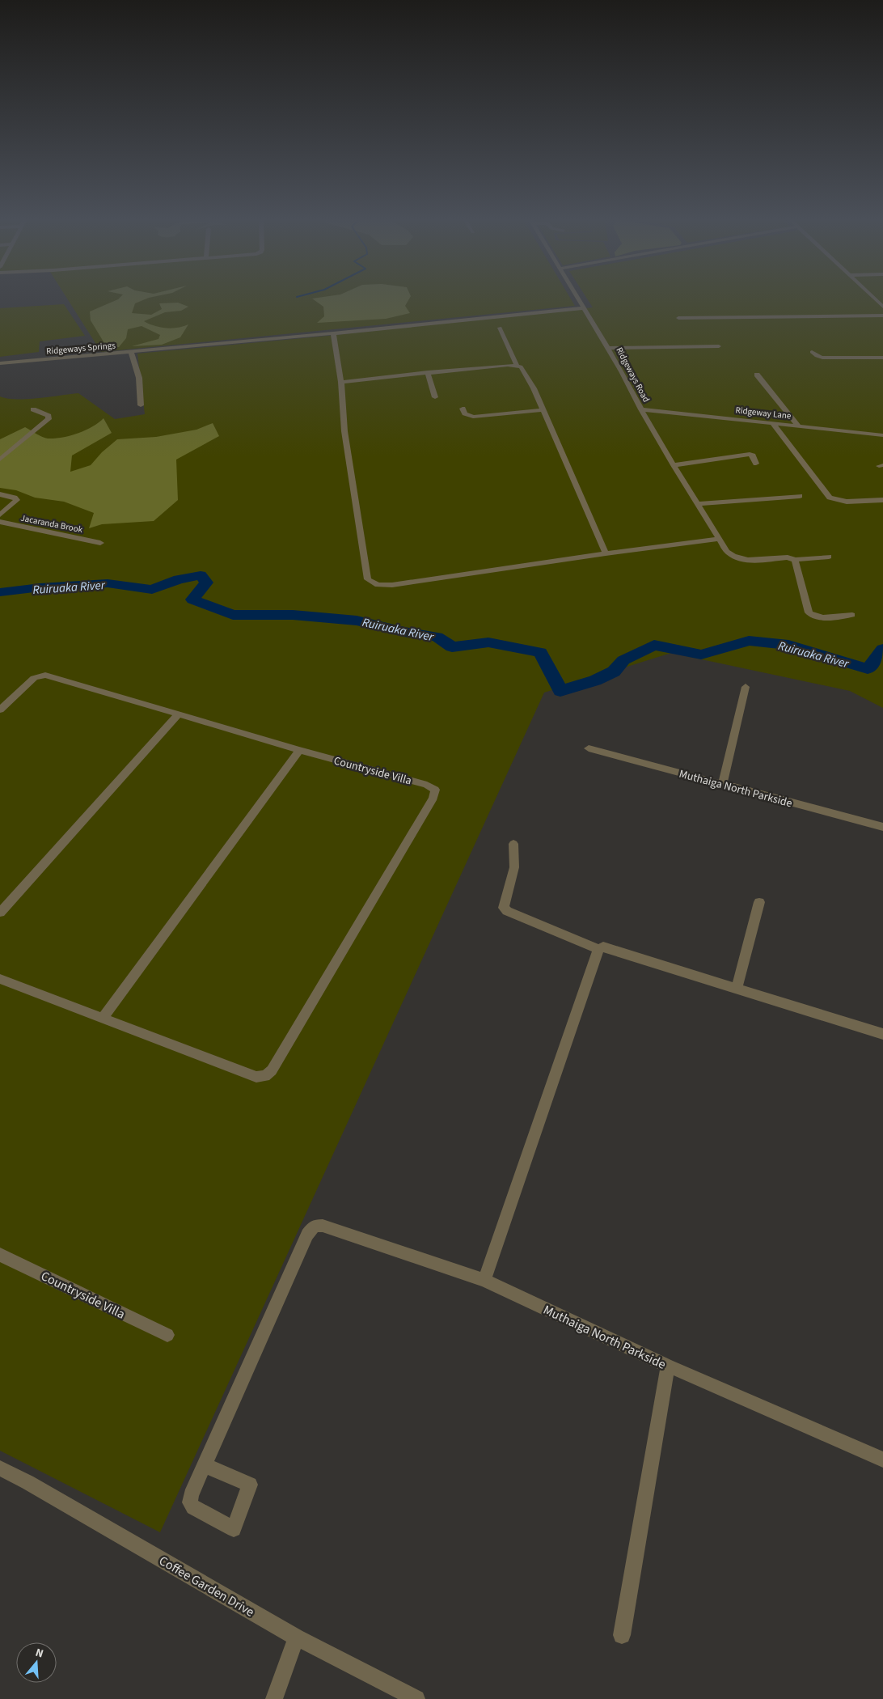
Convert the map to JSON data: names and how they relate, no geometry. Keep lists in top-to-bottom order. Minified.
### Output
{"streets":{"street":["Ridgeways Springs","Ridgeways Road","Ridgeway Lane","Jacaranda Brook","Countryside Villa","Muthaiga North Parkside","Coffee Garden Drive"]},"crossings":[["Ridgeways Springs","Ridgeways Road"],["Ridgeways Road","Ridgeway Lane"]],"water":["Ruiruaka River"],"north":"top"}
